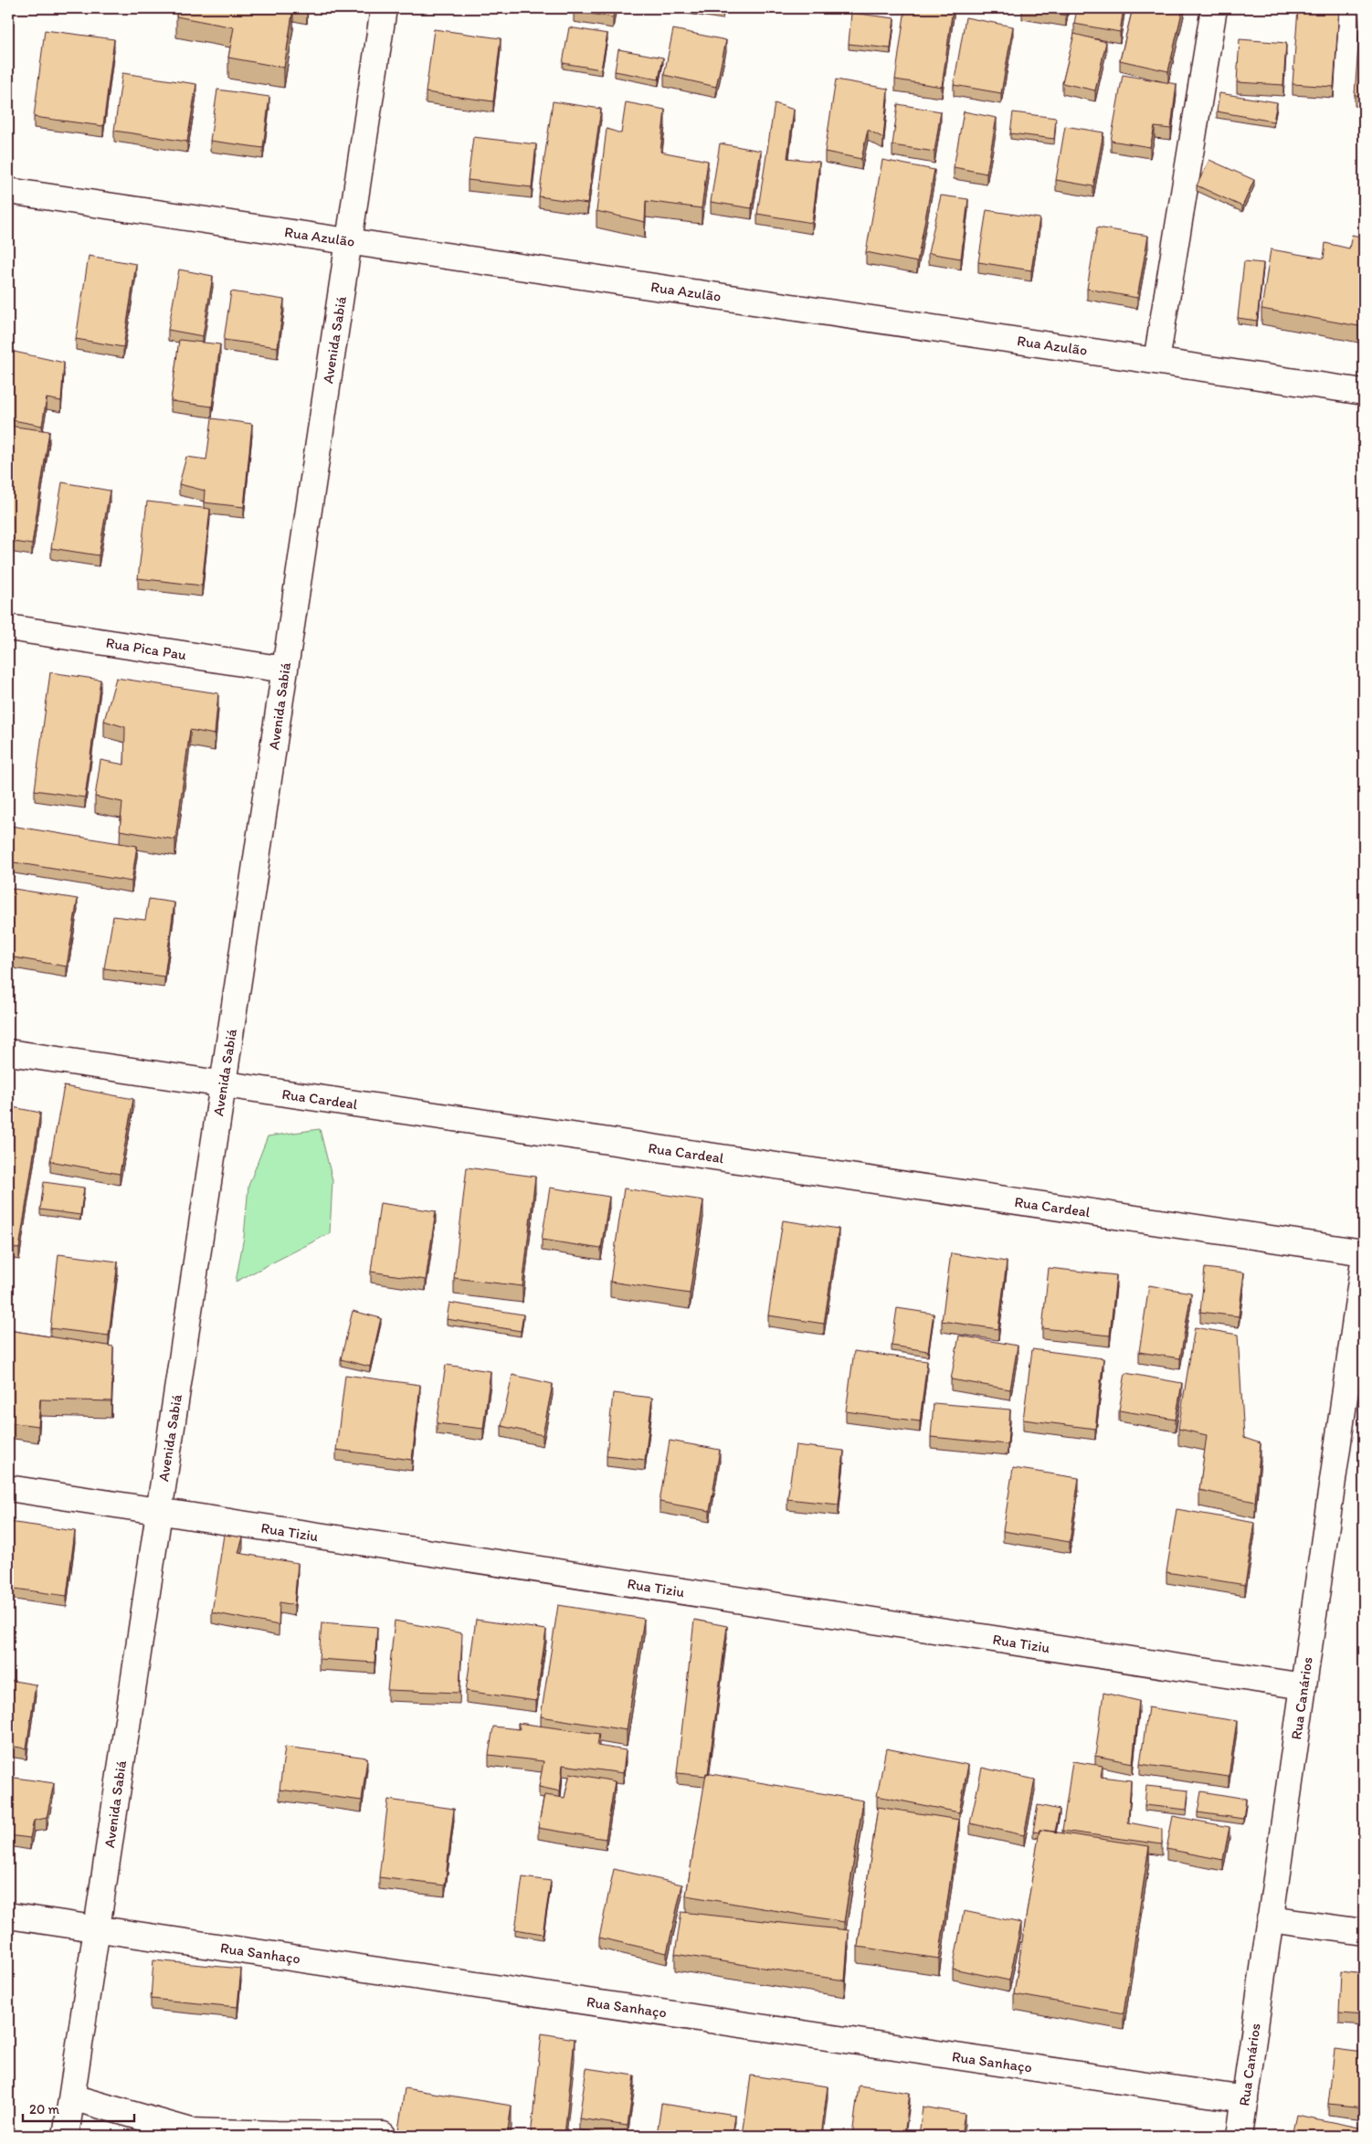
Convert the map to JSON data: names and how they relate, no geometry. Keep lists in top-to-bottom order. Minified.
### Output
{"streets":{"street":["Rua Azulão","Avenida Sabiá","Rua Pica Pau","Rua Cardeal","Rua Tiziu","Rua Canários","Rua Sanhaço"]},"crossings":[["Rua Azulão","Avenida Sabiá"],["Avenida Sabiá","Rua Pica Pau"],["Avenida Sabiá","Rua Cardeal"],["Avenida Sabiá","Rua Tiziu"],["Avenida Sabiá","Rua Sanhaço"],["Rua Tiziu","Rua Canários"],["Rua Canários","Rua Sanhaço"]],"scale_bar":"20 m"}
